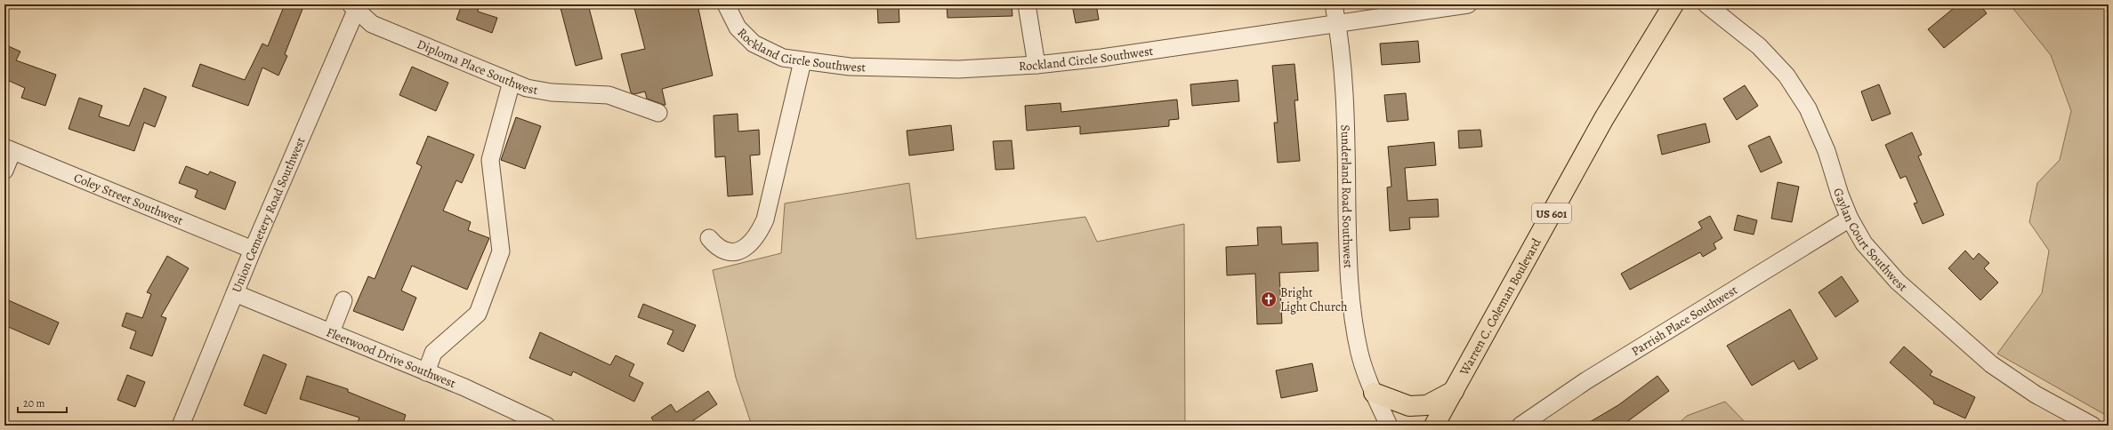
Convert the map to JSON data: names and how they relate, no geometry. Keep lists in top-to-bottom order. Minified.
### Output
{"streets":{"main road":["US 601","Warren C. Coleman Boulevard"],"street":["Rockland Circle Southwest","Diploma Place Southwest","Sunderland Road Southwest","Coley Street Southwest","Union Cemetery Road Southwest","Gaylan Court Southwest","Parrish Place Southwest","Fleetwood Drive Southwest"]},"crossings":[["Rockland Circle Southwest","Sunderland Road Southwest"],["Diploma Place Southwest","Union Cemetery Road Southwest"],["Coley Street Southwest","Union Cemetery Road Southwest"],["Union Cemetery Road Southwest","Fleetwood Drive Southwest"],["Gaylan Court Southwest","Parrish Place Southwest"]],"places":{"church":["Bright Light Church"]},"scale_bar":"20 m"}
